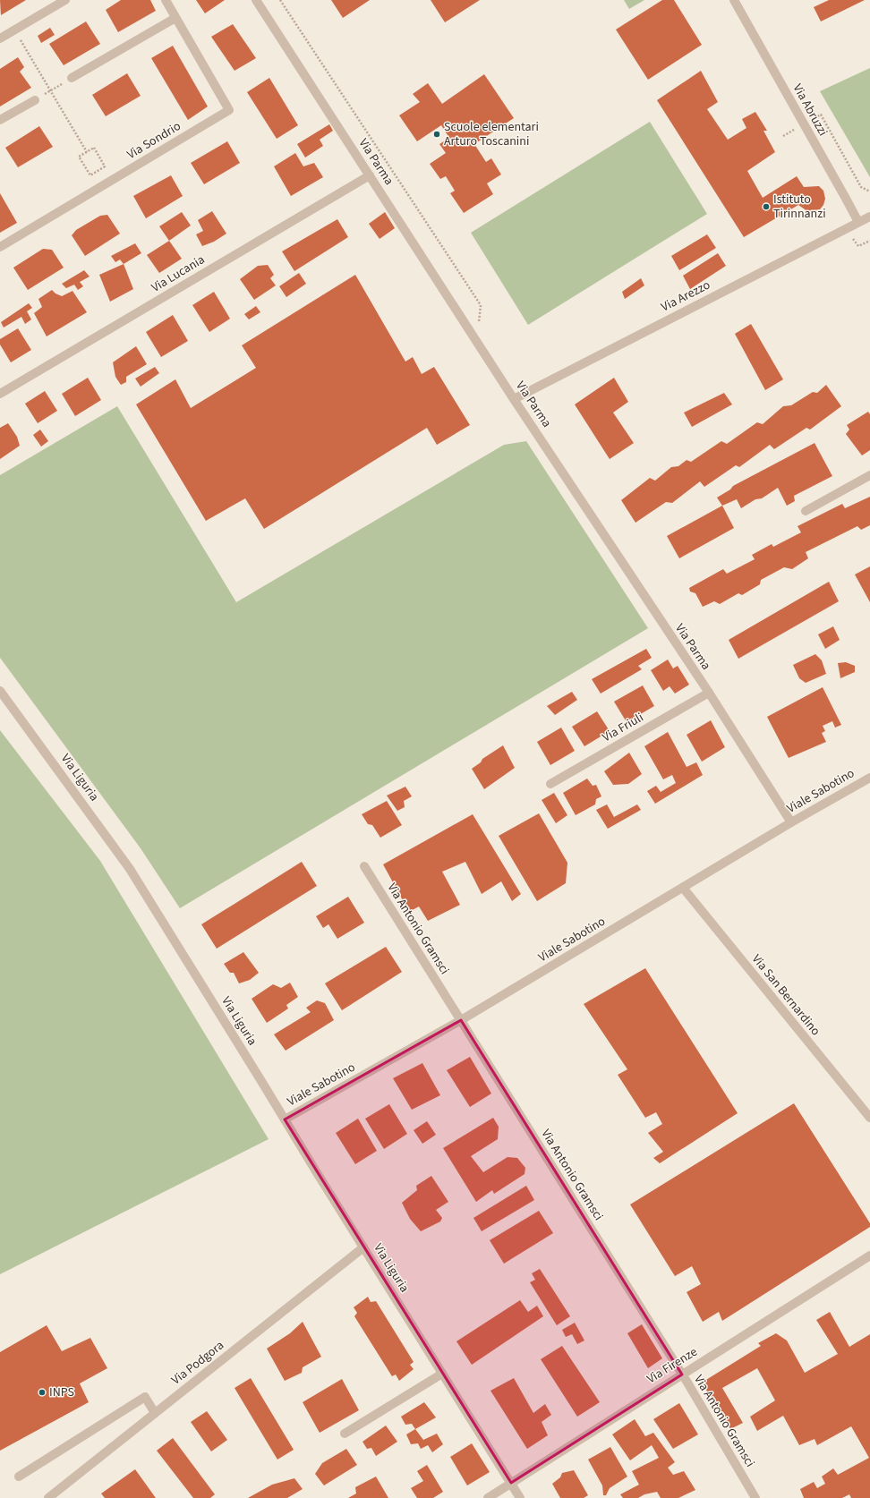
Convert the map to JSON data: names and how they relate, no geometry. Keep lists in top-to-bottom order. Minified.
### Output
{"streets":{"street":["Via Abruzzi","Via Sondrio","Via Parma","Via Lucania","Via Arezzo","Via Friuli","Via Liguria","Viale Sabotino","Via Antonio Gramsci","Via San Bernardino","Via Podgora","Via Firenze"]},"crossings":[["Via Abruzzi","Via Arezzo"],["Via Parma","Via Lucania"],["Via Parma","Via Arezzo"],["Via Parma","Via Friuli"],["Via Parma","Viale Sabotino"],["Via Liguria","Viale Sabotino"],["Via Liguria","Via Podgora"],["Via Liguria","Via Firenze"],["Viale Sabotino","Via Antonio Gramsci"],["Viale Sabotino","Via San Bernardino"],["Via Antonio Gramsci","Via Firenze"]],"places":["Scuole elementari Arturo Toscanini","Istituto Tirinnanzi","INPS"]}
